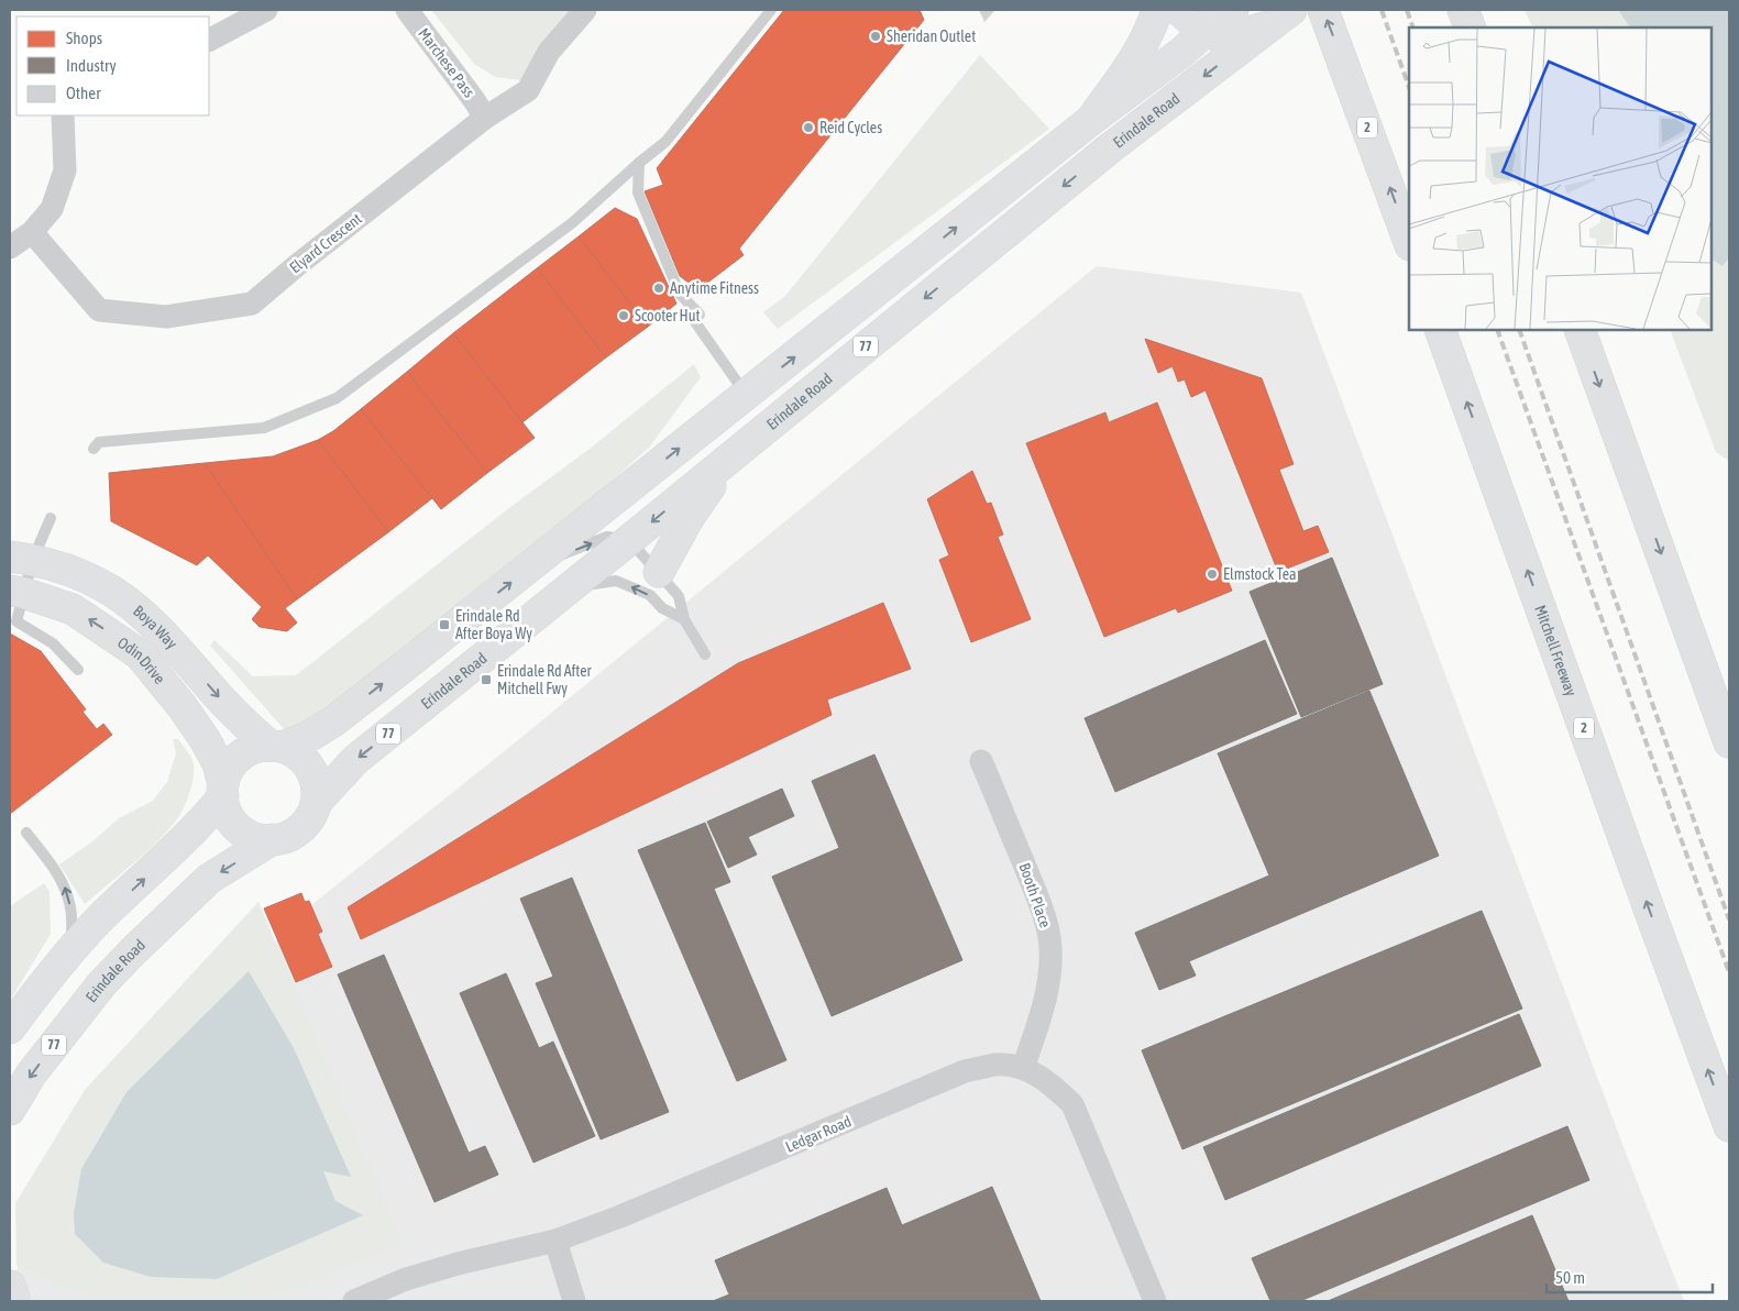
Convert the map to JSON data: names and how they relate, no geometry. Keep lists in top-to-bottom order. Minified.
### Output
{"streets":{"main road":["Erindale Road","2","77","Boya Way","Mitchell Freeway","Odin Drive"],"street":["Marchese Pass","Elyard Crescent","Booth Place","Ledgar Road"]},"crossings":[["Marchese Pass","Elyard Crescent"],["Erindale Road","77"],["Erindale Road","Boya Way"],["Erindale Road","Odin Drive"],["77","Boya Way"],["77","Odin Drive"],["Boya Way","Odin Drive"],["Booth Place","Ledgar Road"]],"one_way":["Boya Way","Odin Drive"],"places":{"other":["Sheridan Outlet","Reid Cycles","Anytime Fitness","Scooter Hut","Elmstock Tea"],"transit":["Erindale Rd After Boya Wy","Erindale Rd After Mitchell Fwy"]},"legend":["Shops","Industry","Other"],"scale_bar":"50 m"}
